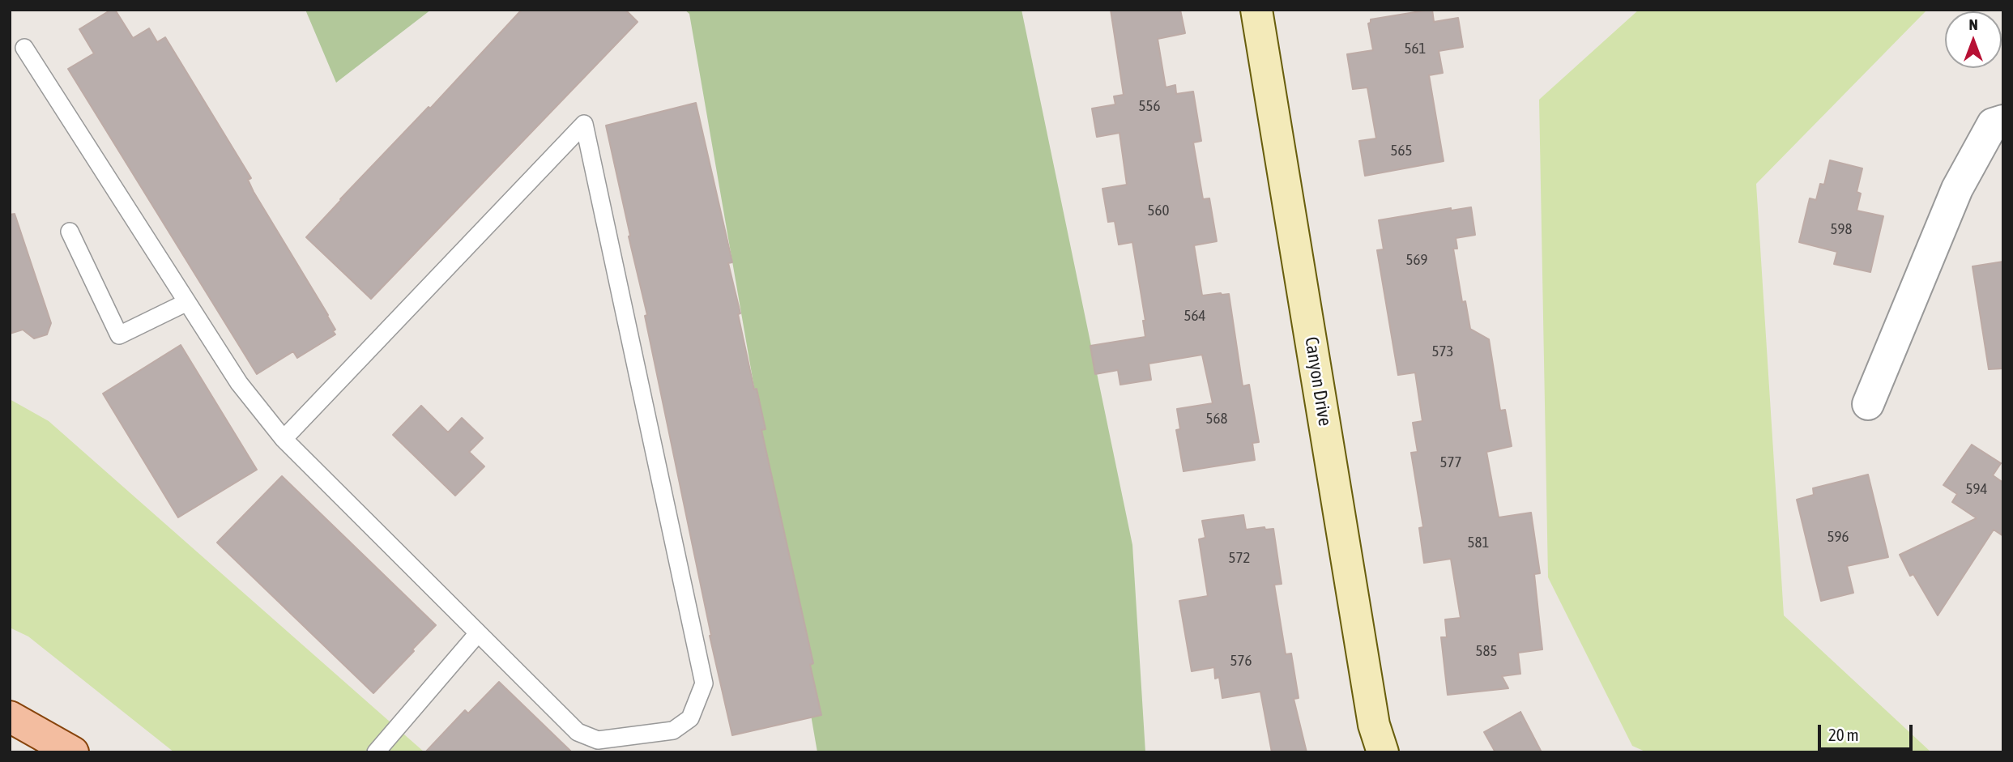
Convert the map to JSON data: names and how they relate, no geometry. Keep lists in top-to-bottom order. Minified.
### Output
{"streets":{"street":["Canyon Drive"]},"house_numbers":["561","556","565","560","598","569","564","573","568","577","594","596","581","572","585","576"],"scale_bar":"20 m","north":"top"}
